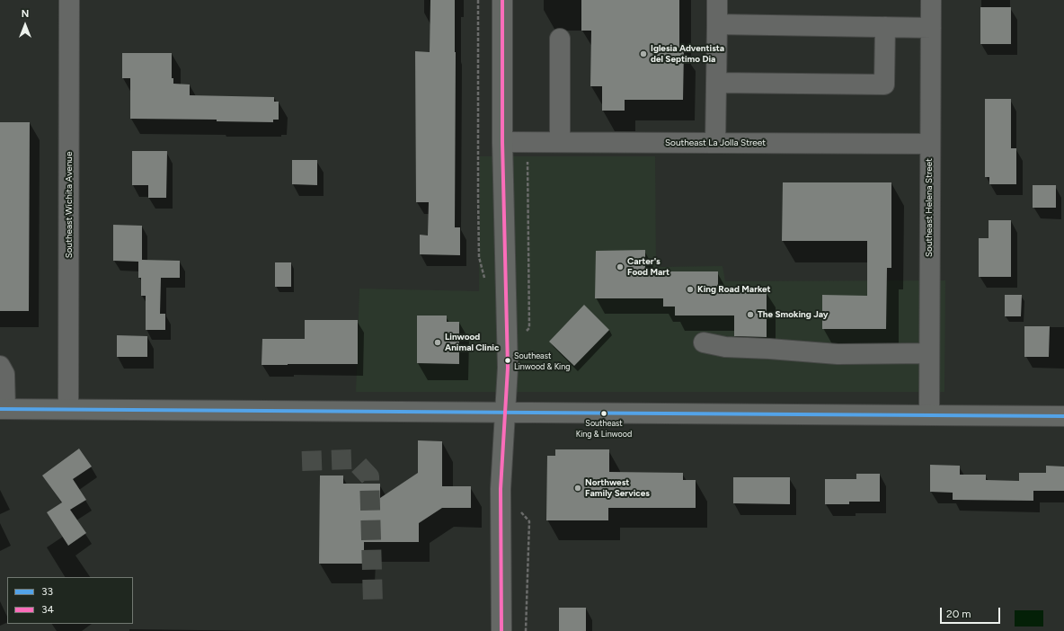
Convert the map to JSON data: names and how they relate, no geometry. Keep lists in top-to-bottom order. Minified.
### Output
{"streets":{"street":["Southeast La Jolla Street","Southeast Wichita Avenue","Southeast Helena Street"]},"crossings":[["Southeast La Jolla Street","Southeast Helena Street"]],"places":["Iglesia Adventista del Septimo Dia","Carter's Food Mart","King Road Market","The Smoking Jay","Linwood Animal Clinic","Southeast Linwood & King","Southeast King & Linwood","Northwest Family Services"],"lines":["transit line 34","transit line 33"],"legend":["33","34"],"scale_bar":"20 m","north":"top"}
